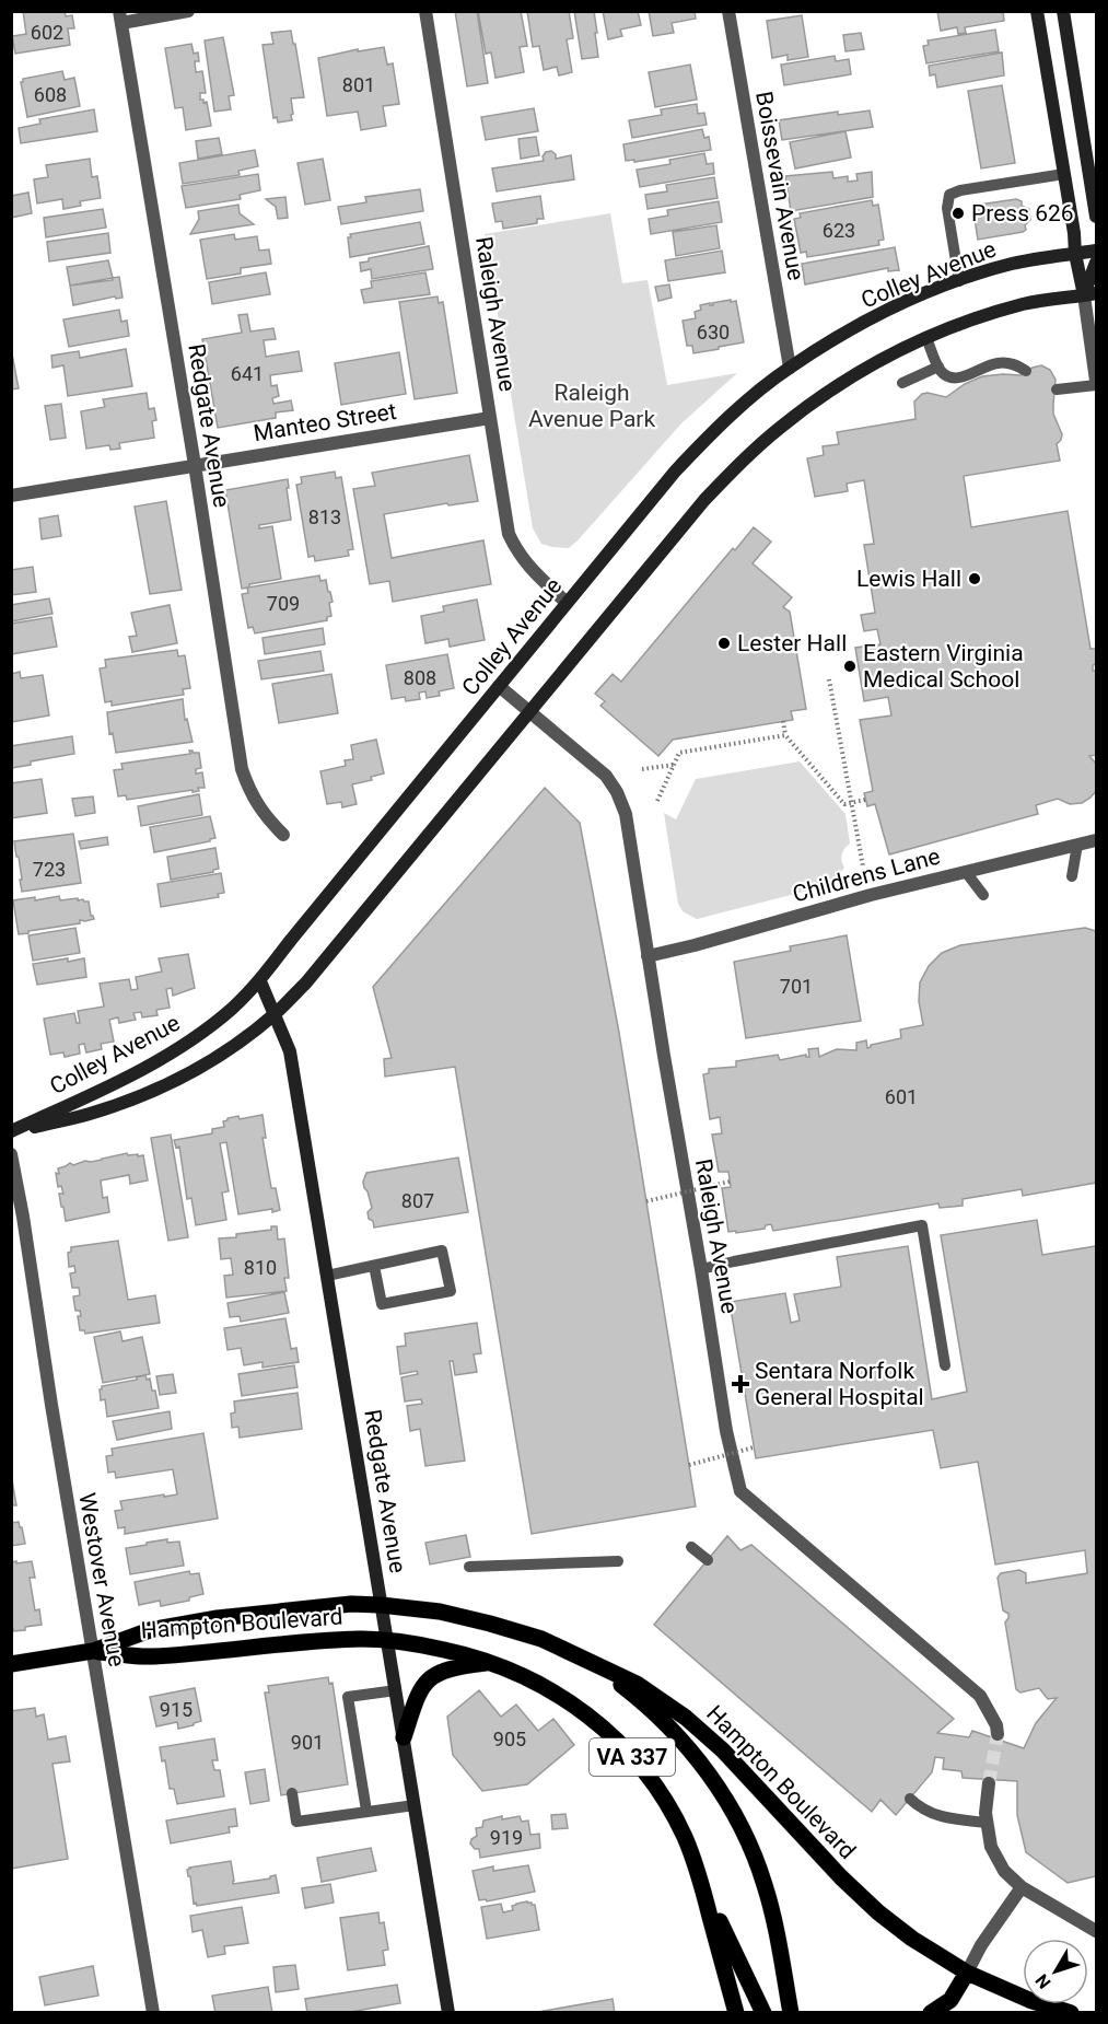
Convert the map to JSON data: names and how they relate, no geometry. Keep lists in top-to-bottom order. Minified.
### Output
{"streets":{"main road":["Colley Avenue","Redgate Avenue","Hampton Boulevard","VA 337"],"street":["Boissevain Avenue","Raleigh Avenue","Manteo Street","Childrens Lane","Westover Avenue"]},"crossings":[["Boissevain Avenue","Colley Avenue"],["Colley Avenue","Raleigh Avenue"],["Colley Avenue","Redgate Avenue"],["Raleigh Avenue","Manteo Street"],["Raleigh Avenue","Childrens Lane"],["Manteo Street","Redgate Avenue"],["Redgate Avenue","Hampton Boulevard"],["Westover Avenue","Hampton Boulevard"]],"parks":["Raleigh Avenue Park"],"places":{"other":["Press 626","Lewis Hall","Lester Hall","Eastern Virginia Medical School"],"health":["Sentara Norfolk General Hospital"]},"house_numbers":["602","801","608","623","630","641","813","709","808","723","701","601","807","810","915","905","901","919"],"north":"bottom left"}
